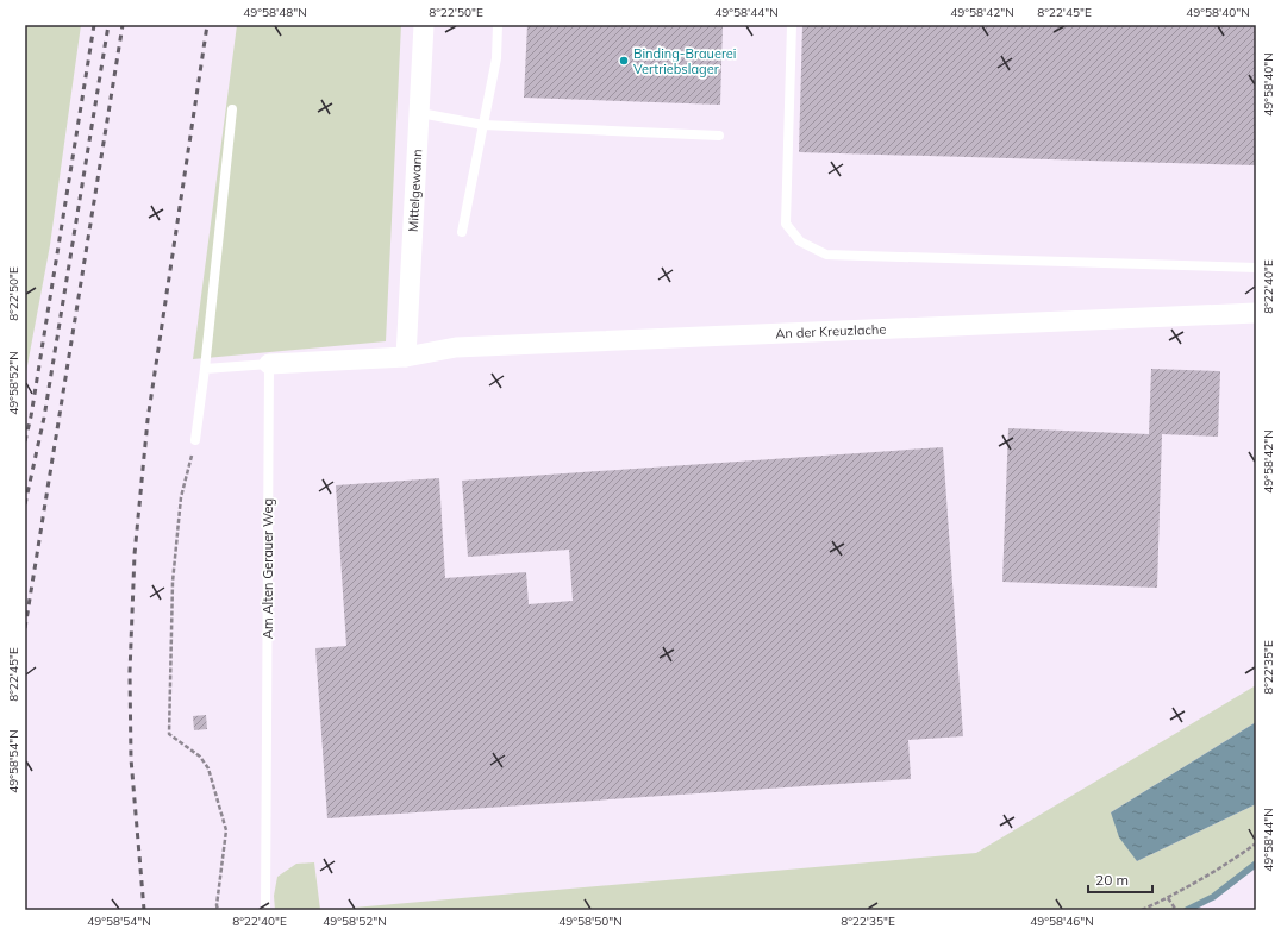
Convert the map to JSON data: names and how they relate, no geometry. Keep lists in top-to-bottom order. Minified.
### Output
{"streets":{"street":["Mittelgewann","An der Kreuzlache"],"lane":["Am Alten Gerauer Weg"]},"crossings":[["Mittelgewann","An der Kreuzlache"]],"places":["Binding-Brauerei Vertriebslager"],"scale_bar":"20 m","coordinates":["49°58'48\"N","8°22'50\"E","49°58'44\"N","49°58'42\"N","8°22'45\"E","49°58'40\"N","8°22'40\"E","49°58'52\"N","8°22'35\"E","49°58'54\"N","49°58'50\"N","49°58'46\"N"]}
